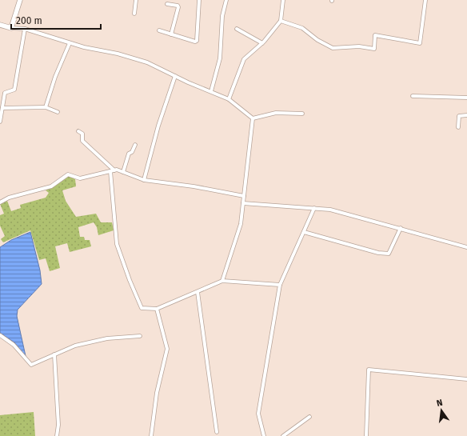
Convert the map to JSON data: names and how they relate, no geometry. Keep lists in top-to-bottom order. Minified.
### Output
{"scale_bar":"200 m","north":"top"}
